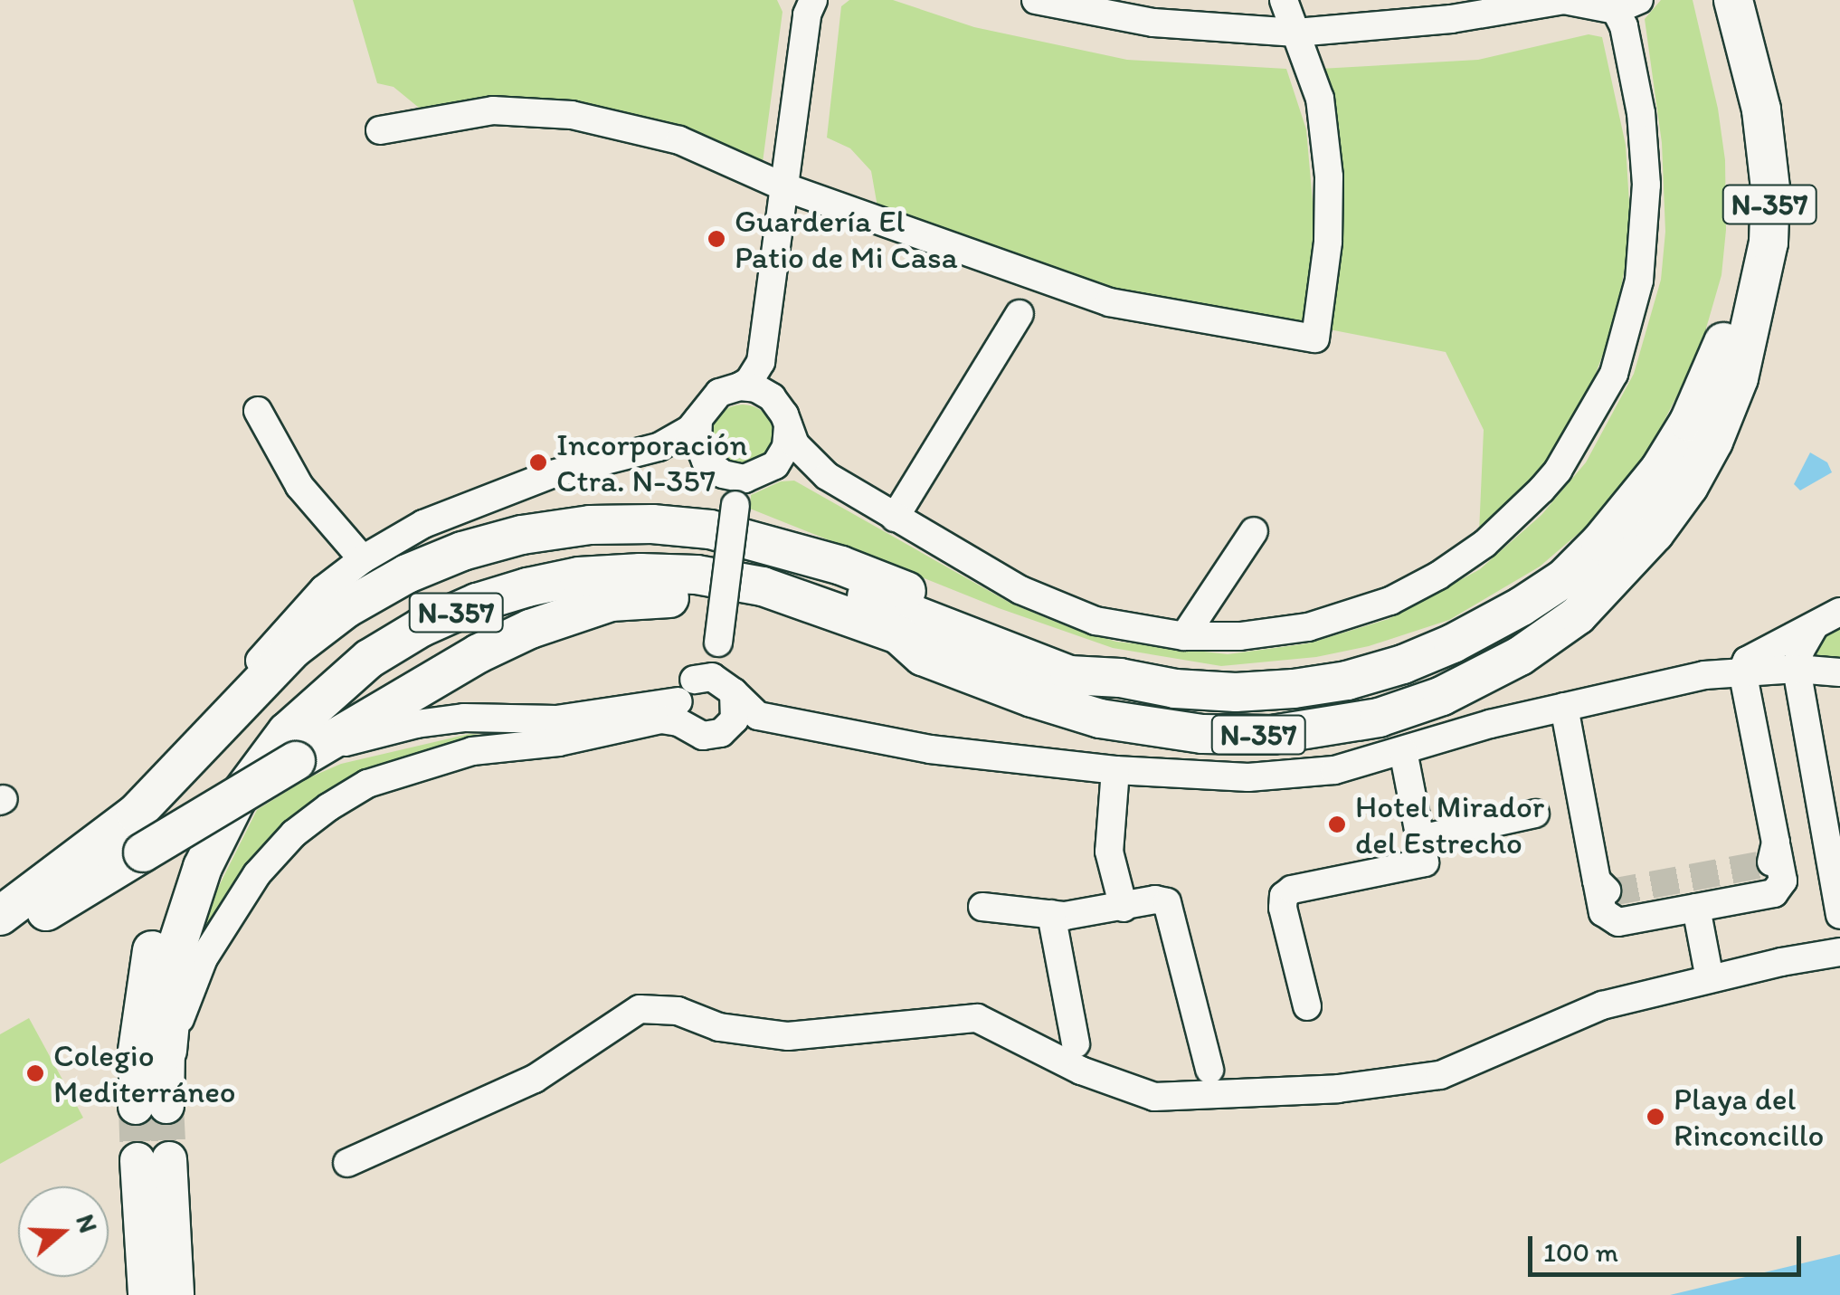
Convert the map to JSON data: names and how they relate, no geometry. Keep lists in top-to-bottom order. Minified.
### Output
{"streets":{"highway":["N-357"]},"places":["Guardería El Patio de Mi Casa","Incorporación Ctra. N-357","Hotel Mirador del Estrecho","Colegio Mediterráneo","Playa del Rinconcillo"],"scale_bar":"100 m","north":"right"}
